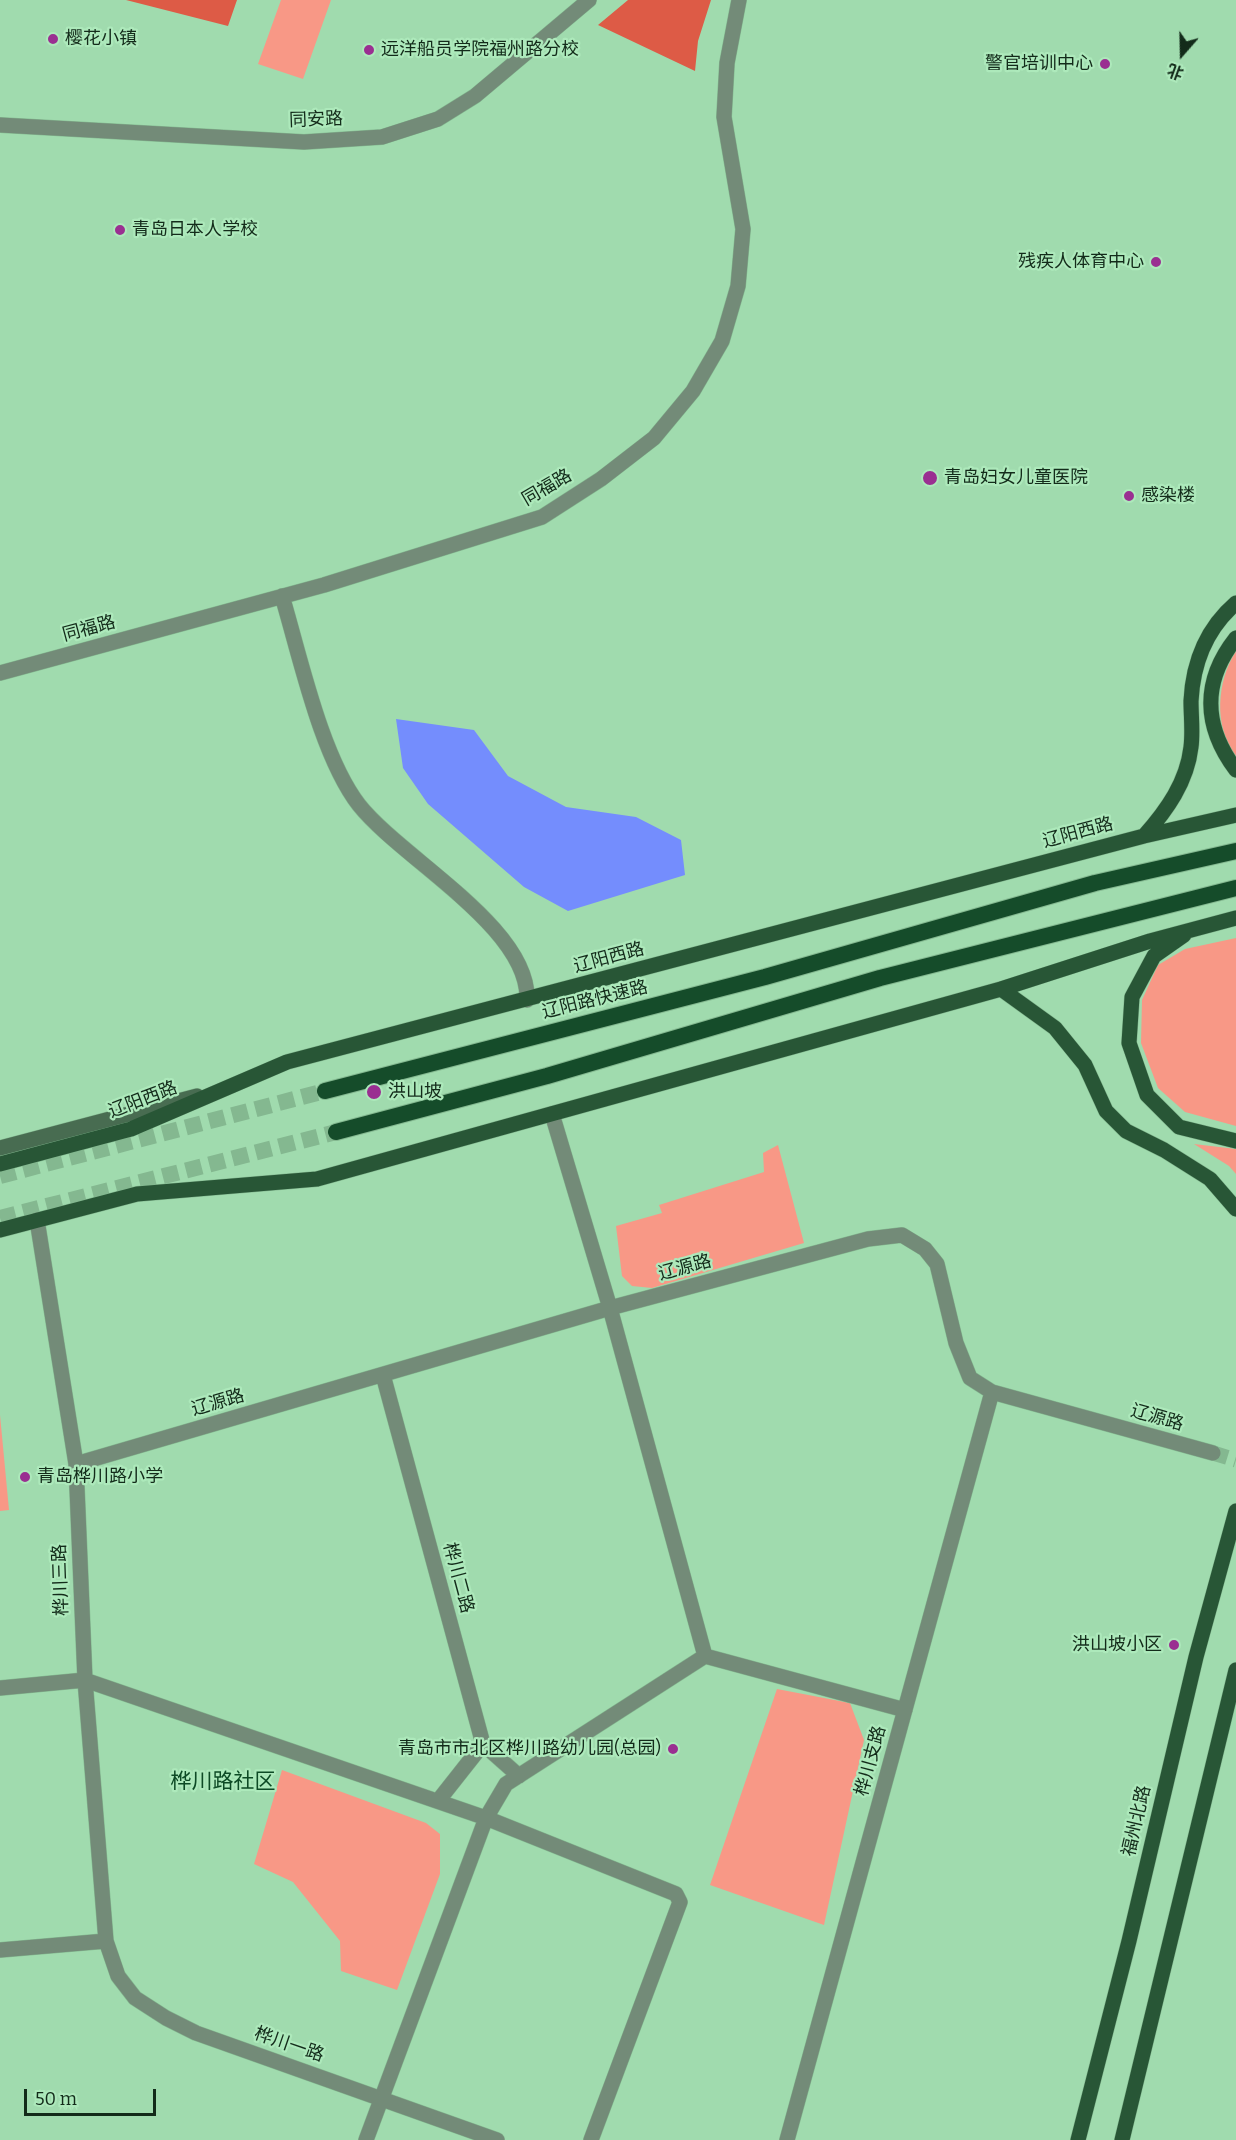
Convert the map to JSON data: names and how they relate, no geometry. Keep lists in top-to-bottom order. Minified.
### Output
{"streets":{"highway":["辽阳路快速路"],"main road":["辽阳西路","福州北路"],"street":["同安路","同福路","辽源路","桦川二路","桦川三路","桦川支路","桦川一路"]},"crossings":[["辽源路","桦川二路"],["辽源路","桦川三路"],["辽源路","桦川支路"],["桦川三路","桦川一路"]],"districts":["桦川路社区"],"places":["樱花小镇","远洋船员学院福州路分校","警官培训中心","青岛日本人学校","残疾人体育中心","青岛妇女儿童医院","感染楼","洪山坡","青岛桦川路小学","洪山坡小区","青岛市市北区桦川路幼儿园(总园)"],"scale_bar":"50 m","north":"bottom"}
